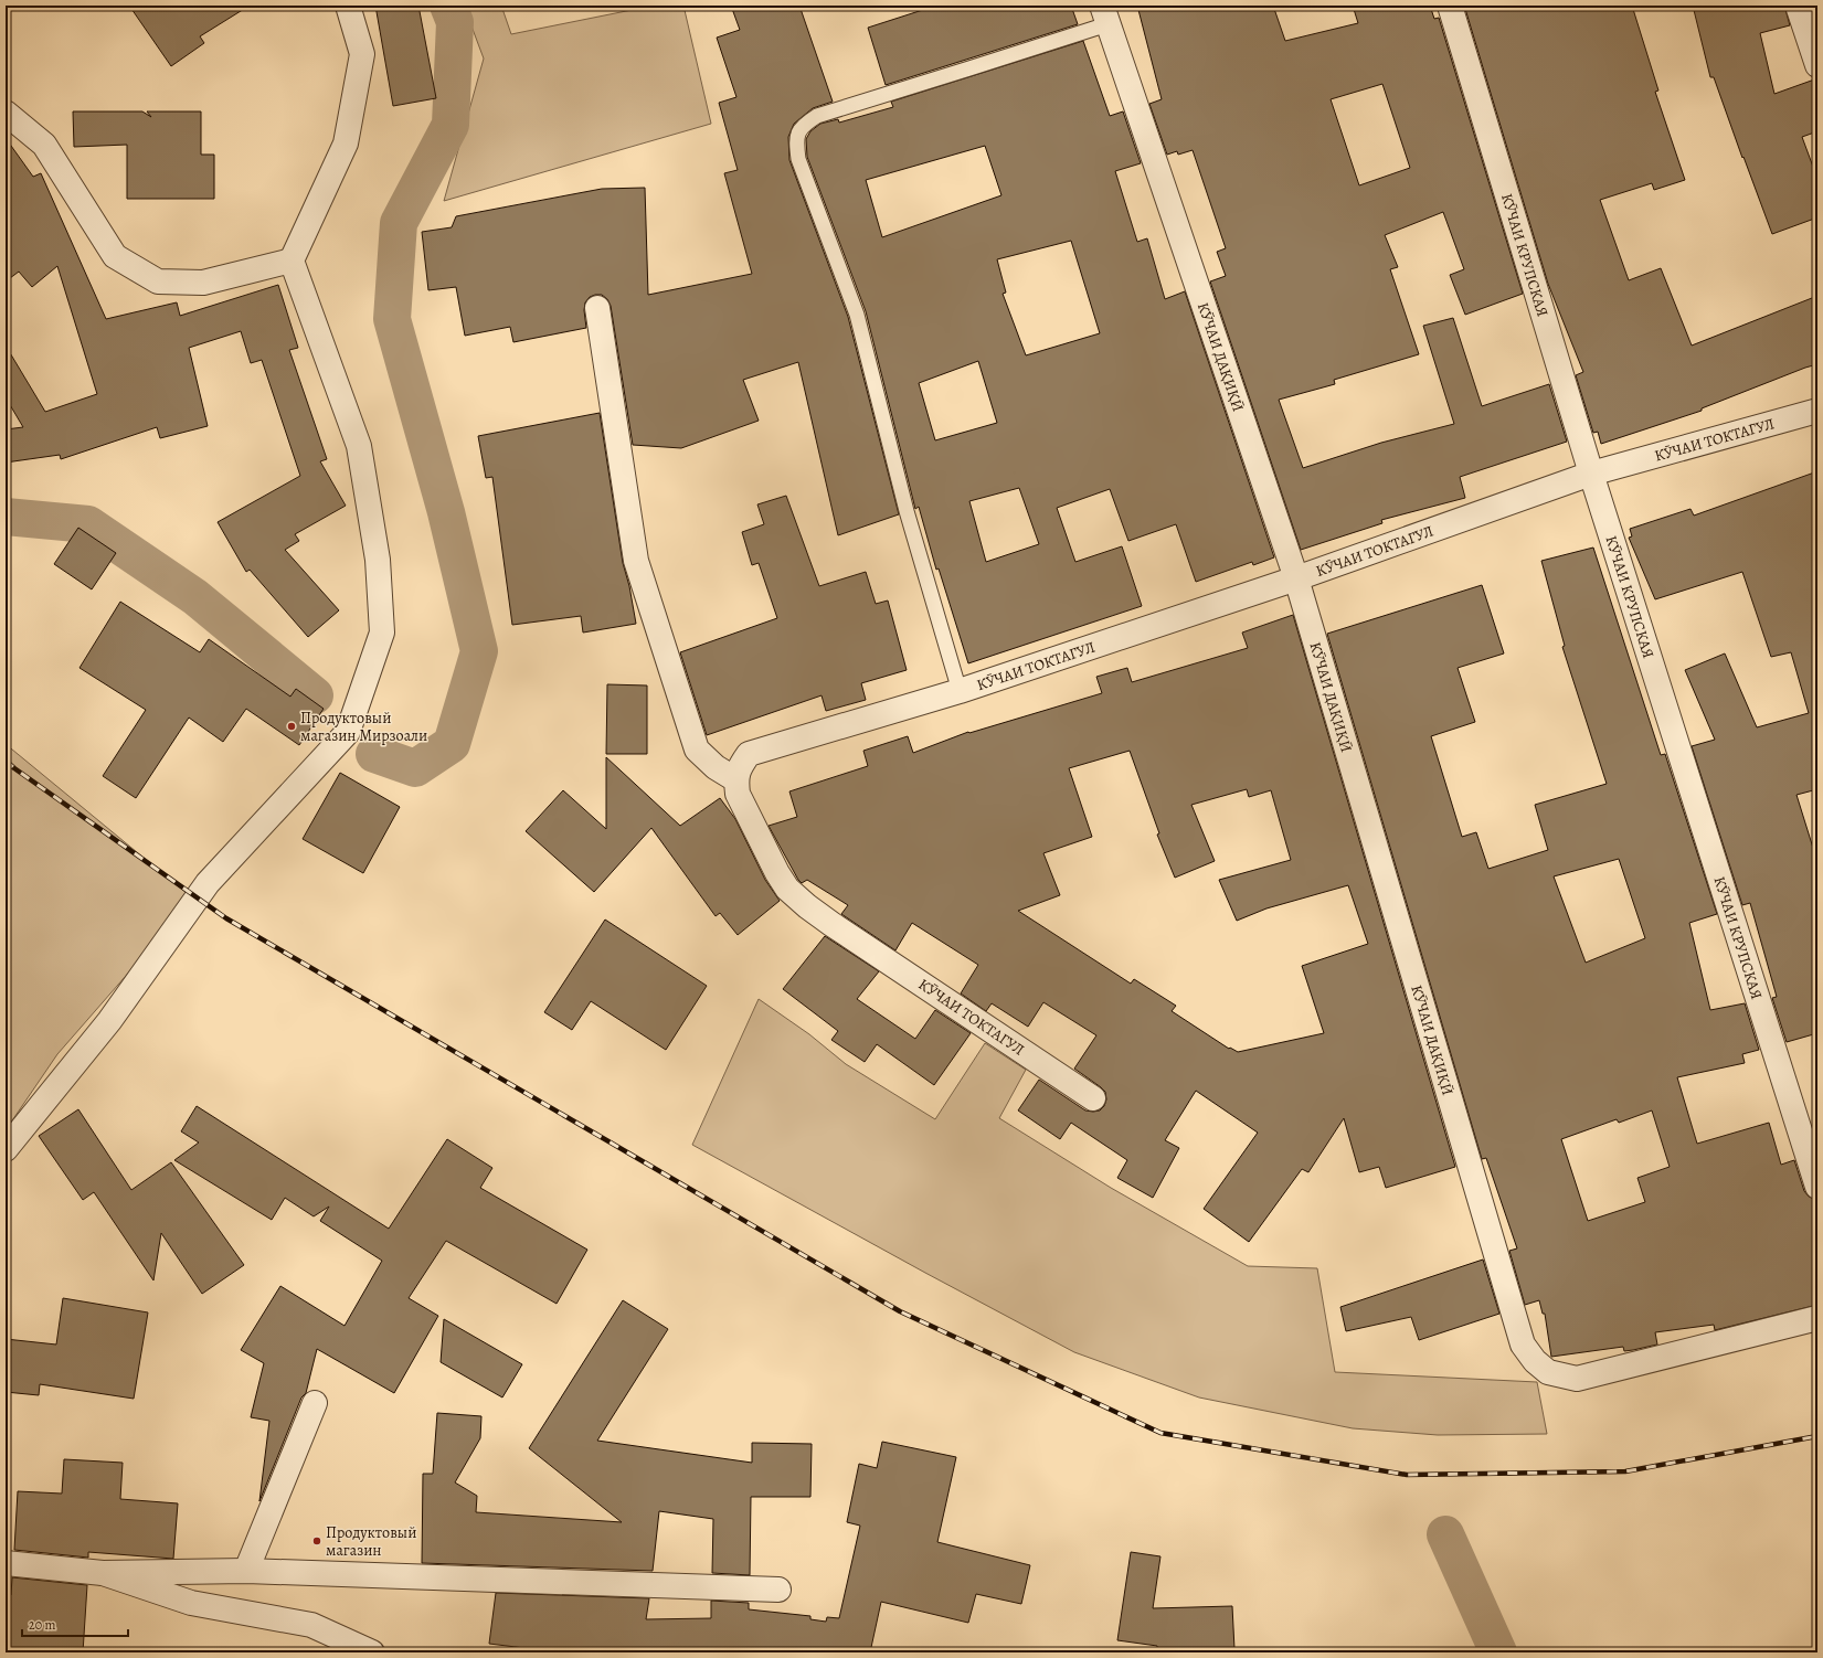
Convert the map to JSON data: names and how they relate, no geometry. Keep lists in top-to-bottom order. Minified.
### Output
{"streets":{"street":["КӮЧАИ КРУПСКАЯ","КӮЧАИ ДАҚИҚӢ","КӮЧАИ ТОКТАГУЛ"]},"crossings":[["КӮЧАИ КРУПСКАЯ","КӮЧАИ ТОКТАГУЛ"],["КӮЧАИ ДАҚИҚӢ","КӮЧАИ ТОКТАГУЛ"]],"places":["Продуктовый магазин Мирзоали","Продуктовый магазин"],"scale_bar":"20 m"}
